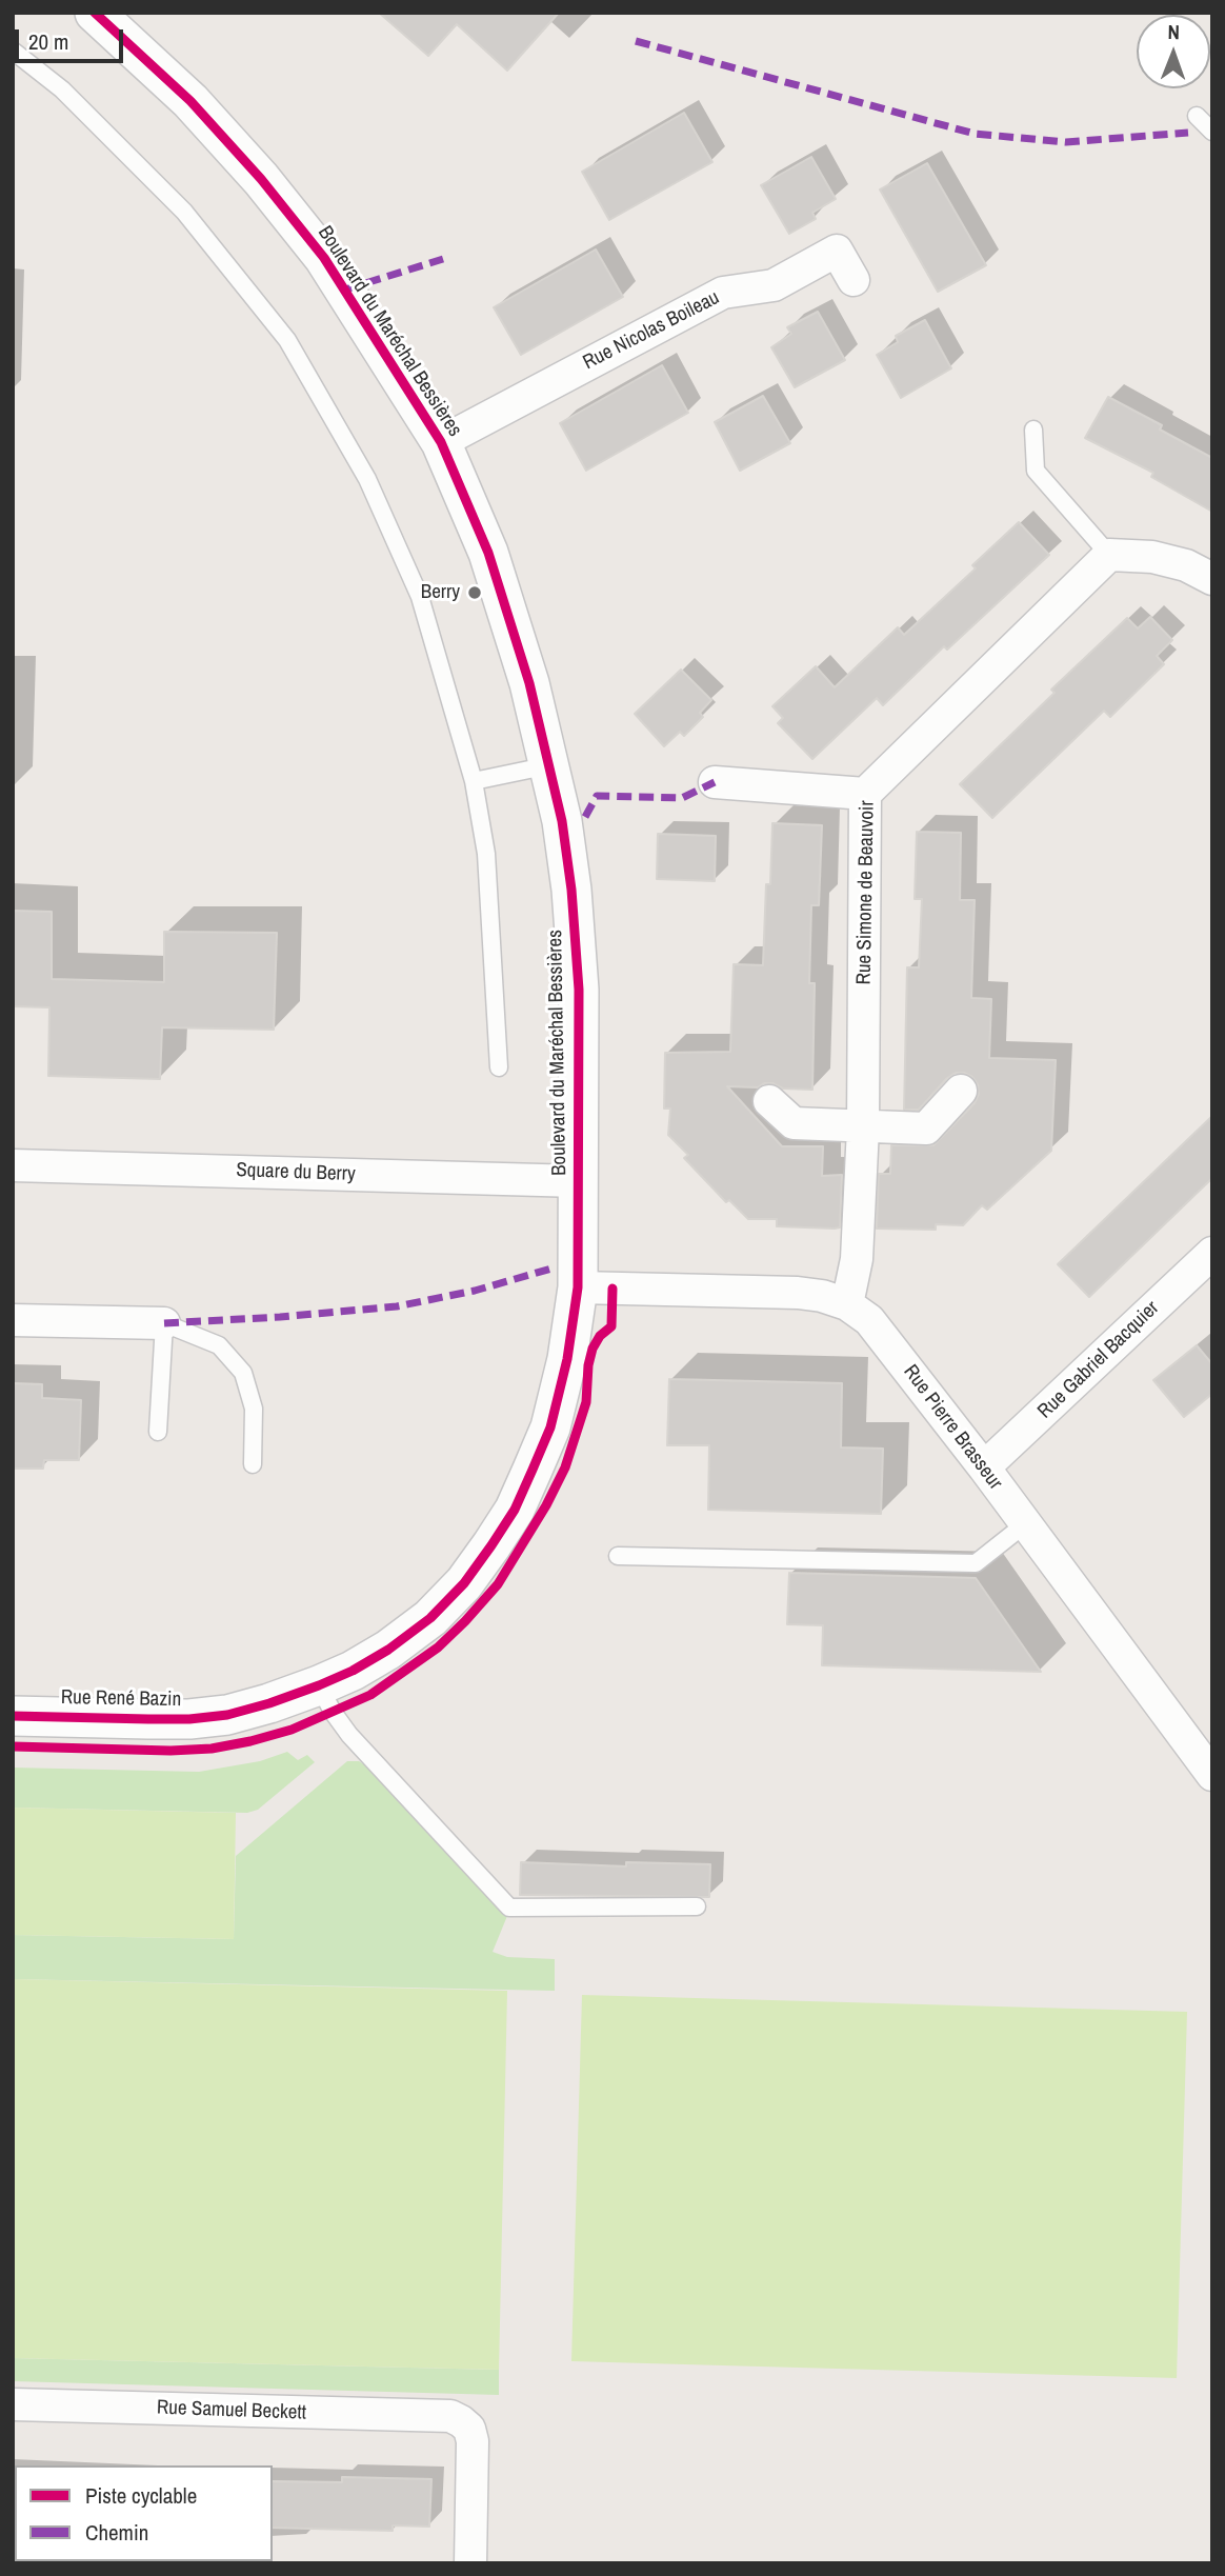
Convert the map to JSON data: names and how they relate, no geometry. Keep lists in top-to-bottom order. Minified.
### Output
{"streets":{"street":["Rue Nicolas Boileau","Boulevard du Maréchal Bessières","Rue Simone de Beauvoir","Square du Berry","Rue Gabriel Bacquier","Rue Pierre Brasseur","Rue René Bazin","Rue Samuel Beckett"]},"crossings":[["Rue Nicolas Boileau","Boulevard du Maréchal Bessières"],["Boulevard du Maréchal Bessières","Square du Berry"],["Boulevard du Maréchal Bessières","Rue Pierre Brasseur"],["Boulevard du Maréchal Bessières","Rue René Bazin"],["Rue Simone de Beauvoir","Rue Pierre Brasseur"],["Rue Gabriel Bacquier","Rue Pierre Brasseur"]],"places":["Berry"],"legend":["Piste cyclable","Chemin"],"scale_bar":"20 m","north":"top"}
